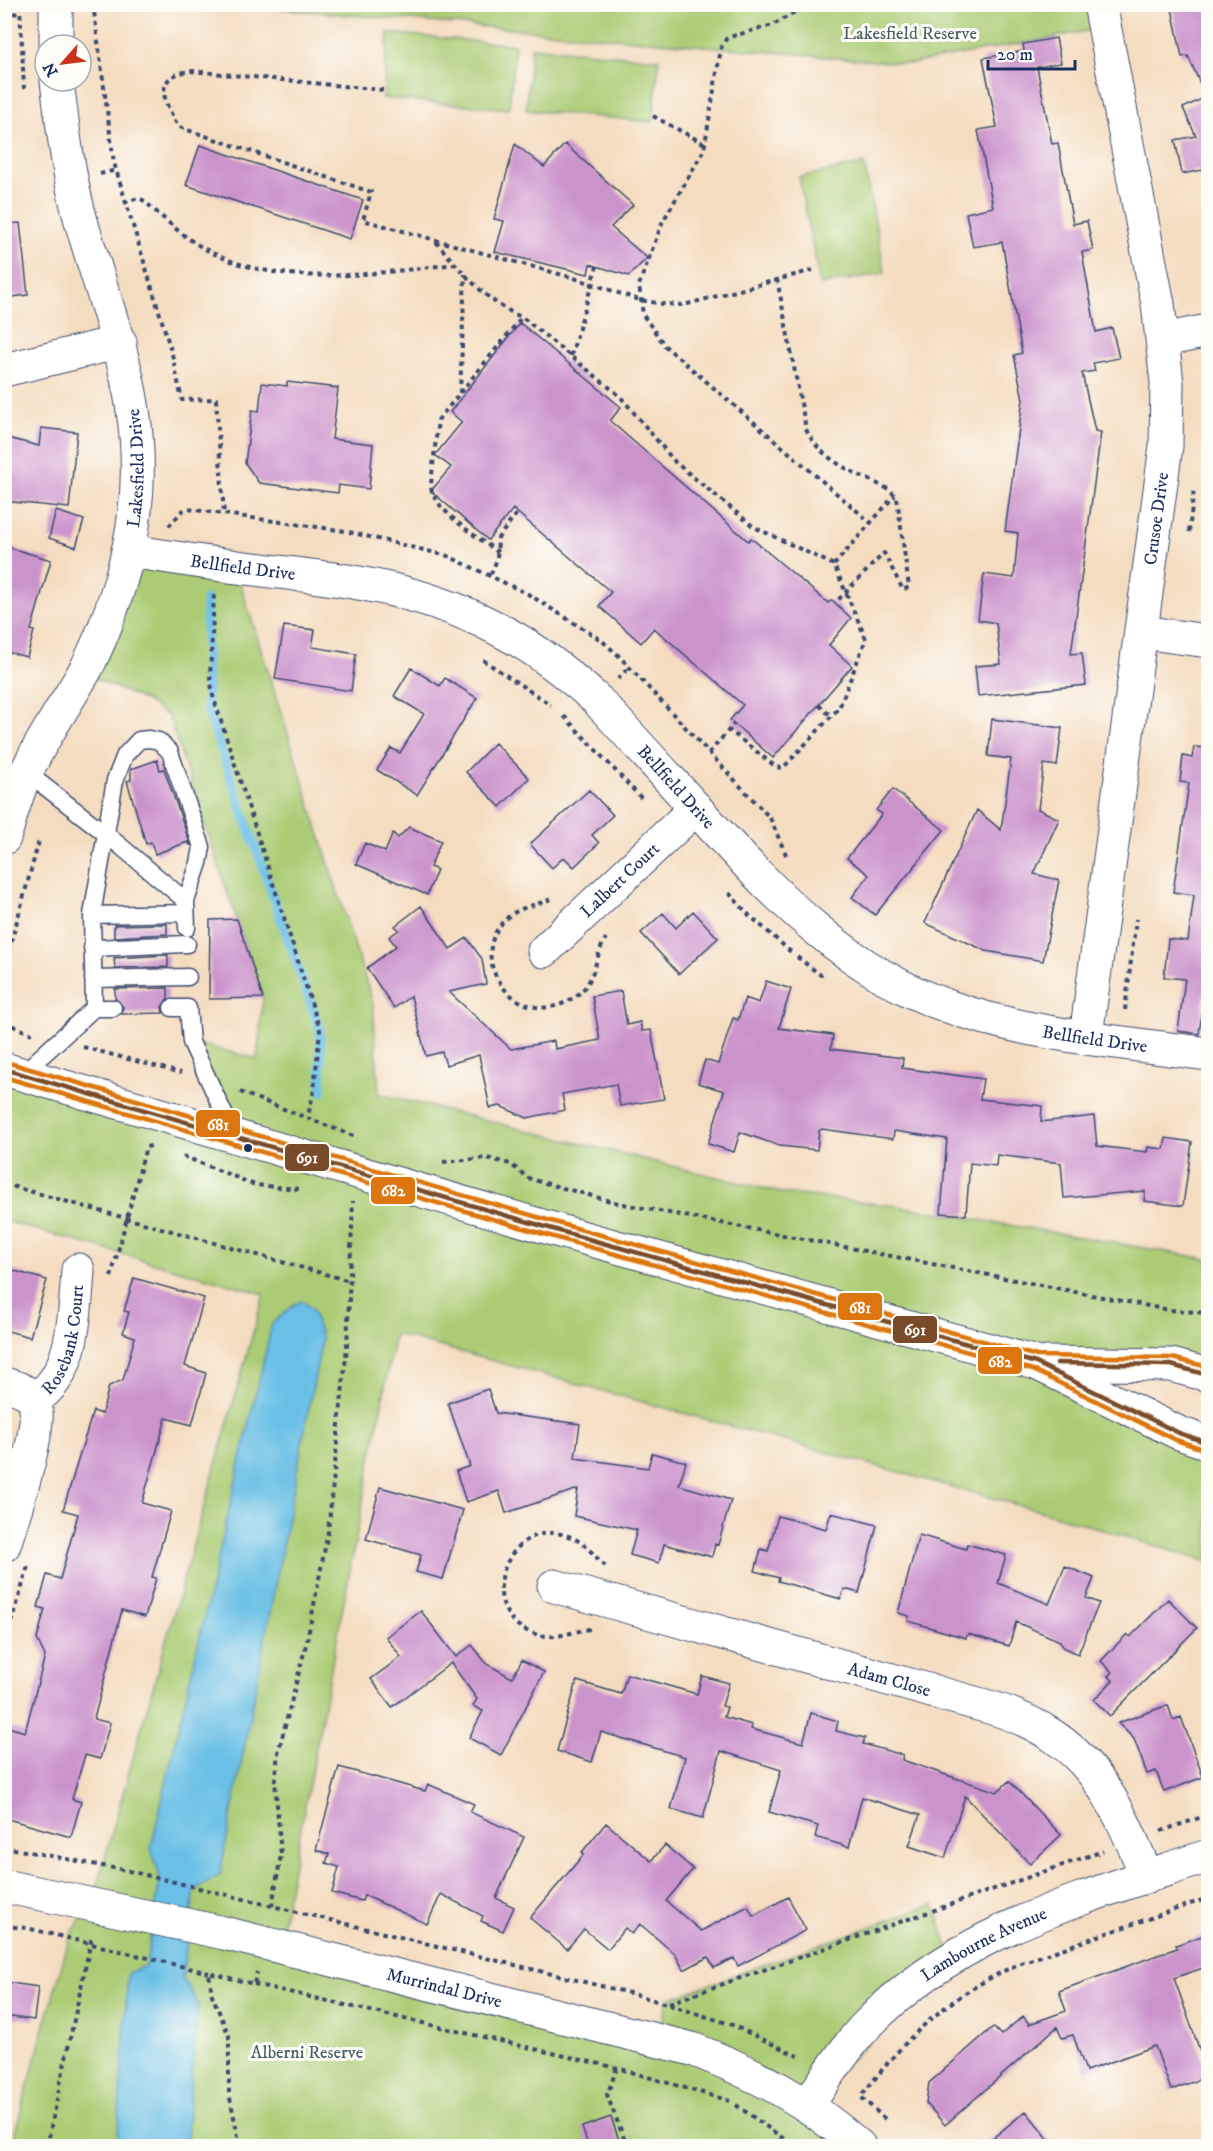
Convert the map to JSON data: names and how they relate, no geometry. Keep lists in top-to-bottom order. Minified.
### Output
{"streets":{"street":["Lakesfield Drive","Crusoe Drive","Bellfield Drive","Lalbert Court","Rosebank Court","Adam Close","Lambourne Avenue","Murrindal Drive"]},"crossings":[["Lakesfield Drive","Bellfield Drive"],["Crusoe Drive","Bellfield Drive"],["Bellfield Drive","Lalbert Court"],["Adam Close","Lambourne Avenue"],["Lambourne Avenue","Murrindal Drive"]],"parks":["Lakesfield Reserve","Alberni Reserve"],"lines":["transit line 681","transit line 691","transit line 682"],"scale_bar":"20 m","north":"bottom left"}
